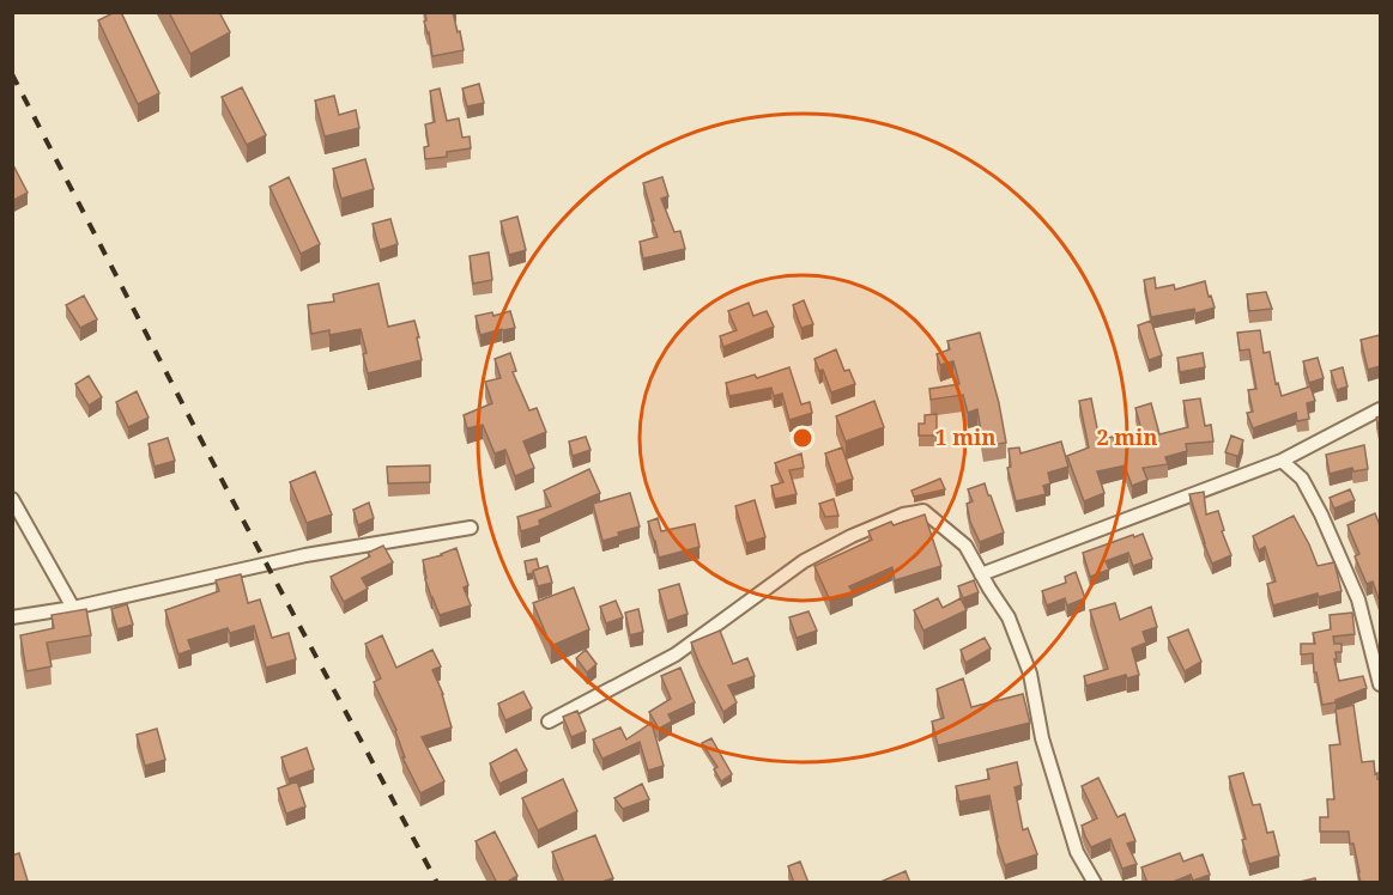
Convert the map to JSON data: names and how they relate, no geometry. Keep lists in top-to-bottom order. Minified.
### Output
{"rings":["1 min","2 min"]}
